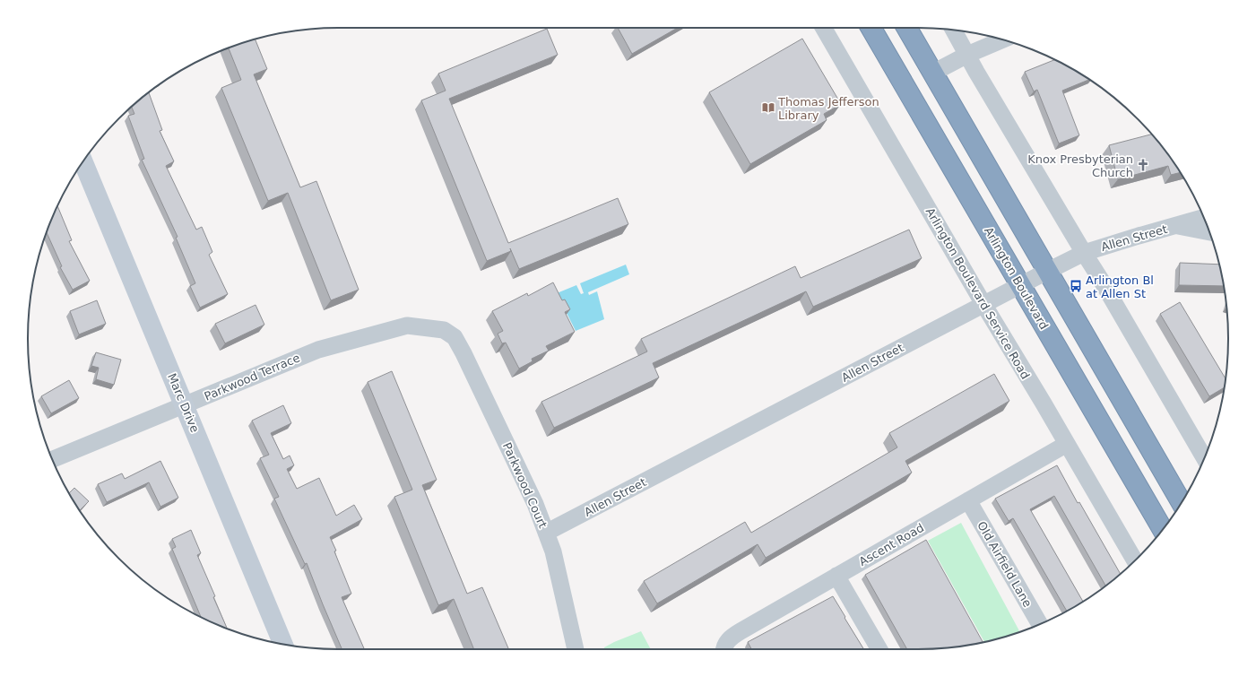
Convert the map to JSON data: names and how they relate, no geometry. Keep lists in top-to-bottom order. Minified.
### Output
{"streets":{"highway":["Arlington Boulevard"],"street":["Allen Street","Arlington Boulevard Service Road","Parkwood Terrace","Marc Drive","Parkwood Court","Ascent Road","Old Airfield Lane"]},"crossings":[["Allen Street","Arlington Boulevard"],["Allen Street","Arlington Boulevard Service Road"],["Allen Street","Parkwood Court"],["Arlington Boulevard Service Road","Ascent Road"],["Parkwood Terrace","Marc Drive"],["Parkwood Terrace","Parkwood Court"],["Ascent Road","Old Airfield Lane"]],"places":{"library":["Thomas Jefferson Library"],"church":["Knox Presbyterian Church"],"bus stop":["Arlington Bl at Allen St"]}}
